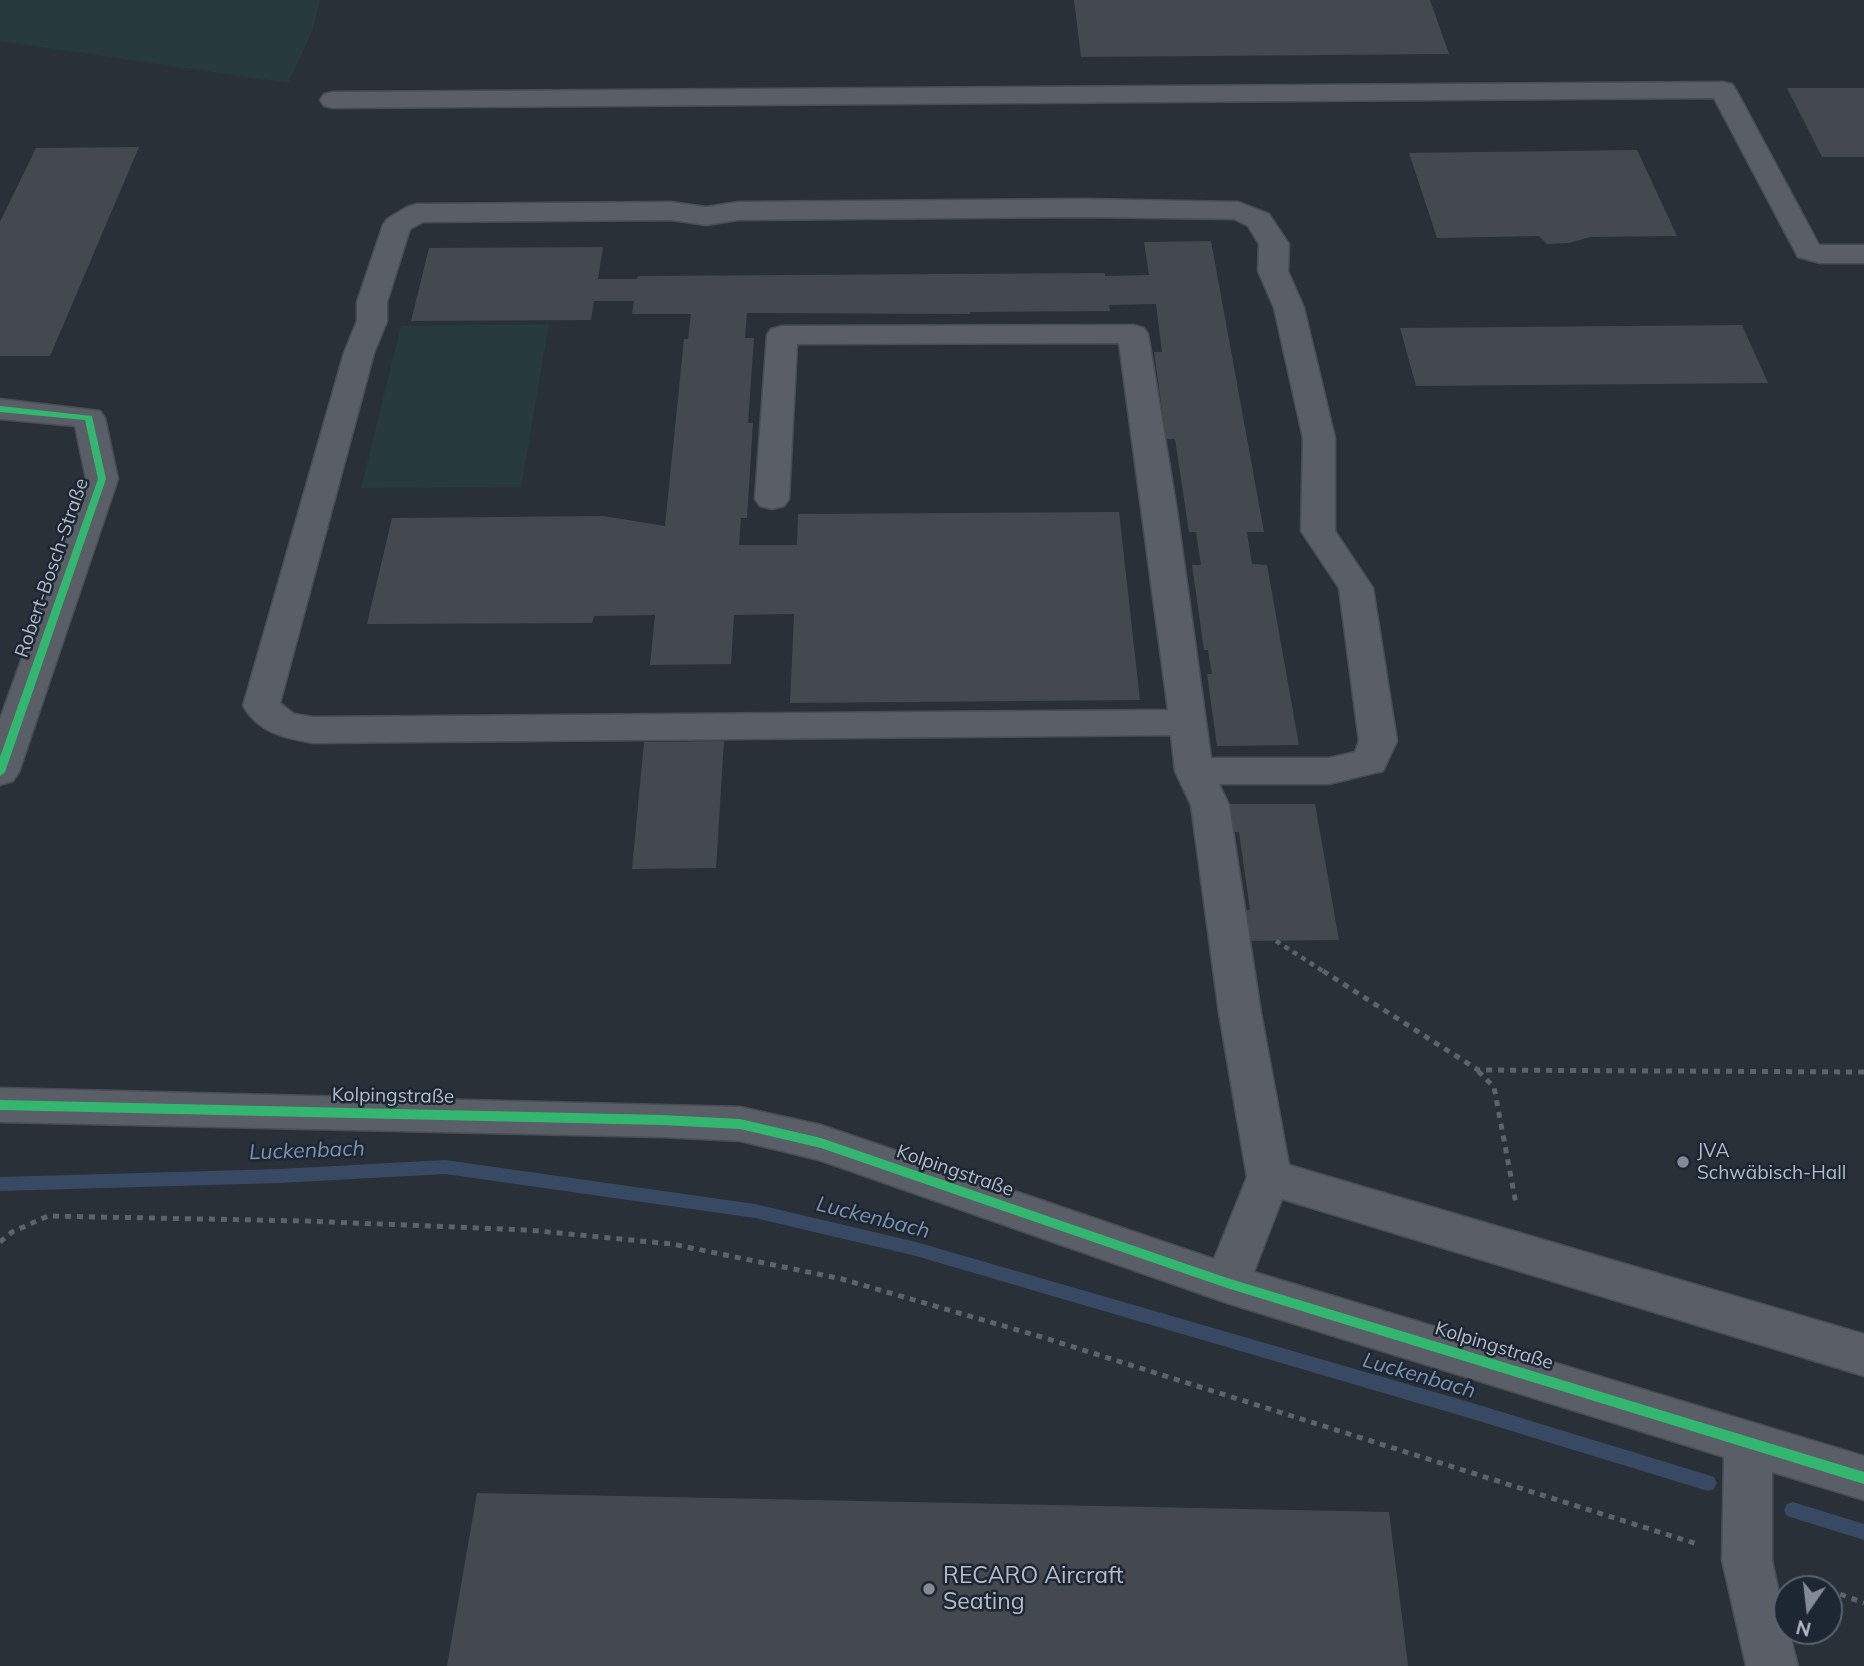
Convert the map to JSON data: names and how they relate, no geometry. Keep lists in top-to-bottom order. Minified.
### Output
{"streets":{"street":["Robert-Bosch-Straße","Kolpingstraße"]},"water":["Luckenbach"],"places":["JVA Schwäbisch-Hall","RECARO Aircraft Seating"],"north":"bottom"}
